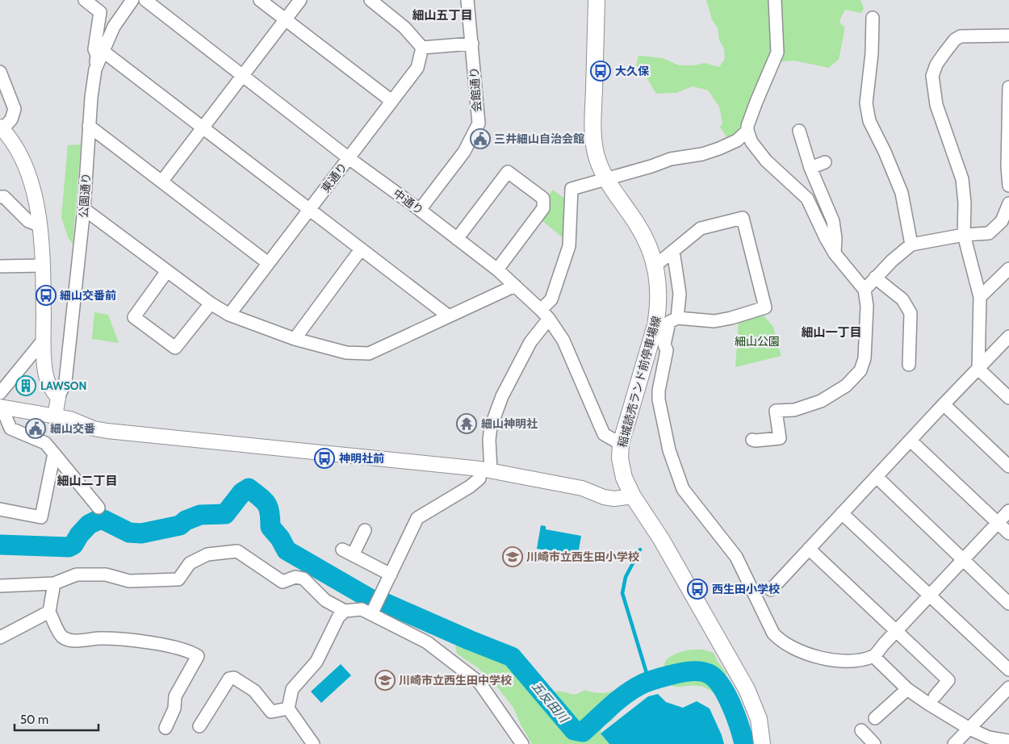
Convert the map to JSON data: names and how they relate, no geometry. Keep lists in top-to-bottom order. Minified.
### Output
{"streets":{"main road":["稲城読売ランド前停車場線"],"street":["会館通り","東通り","公園通り","中通り"]},"crossings":[["会館通り","中通り"],["東通り","中通り"],["中通り","稲城読売ランド前停車場線"]],"districts":["細山五丁目","細山一丁目","細山二丁目"],"water":["五反田川"],"parks":["細山公園"],"places":{"bus stop":["大久保","細山交番前","神明社前","西生田小学校"],"public building":["三井細山自治会館","細山交番"],"building":["LAWSON"],"temple":["細山神明社"],"school or university":["川崎市立西生田小学校","川崎市立西生田中学校"]},"scale_bar":"50 m"}
